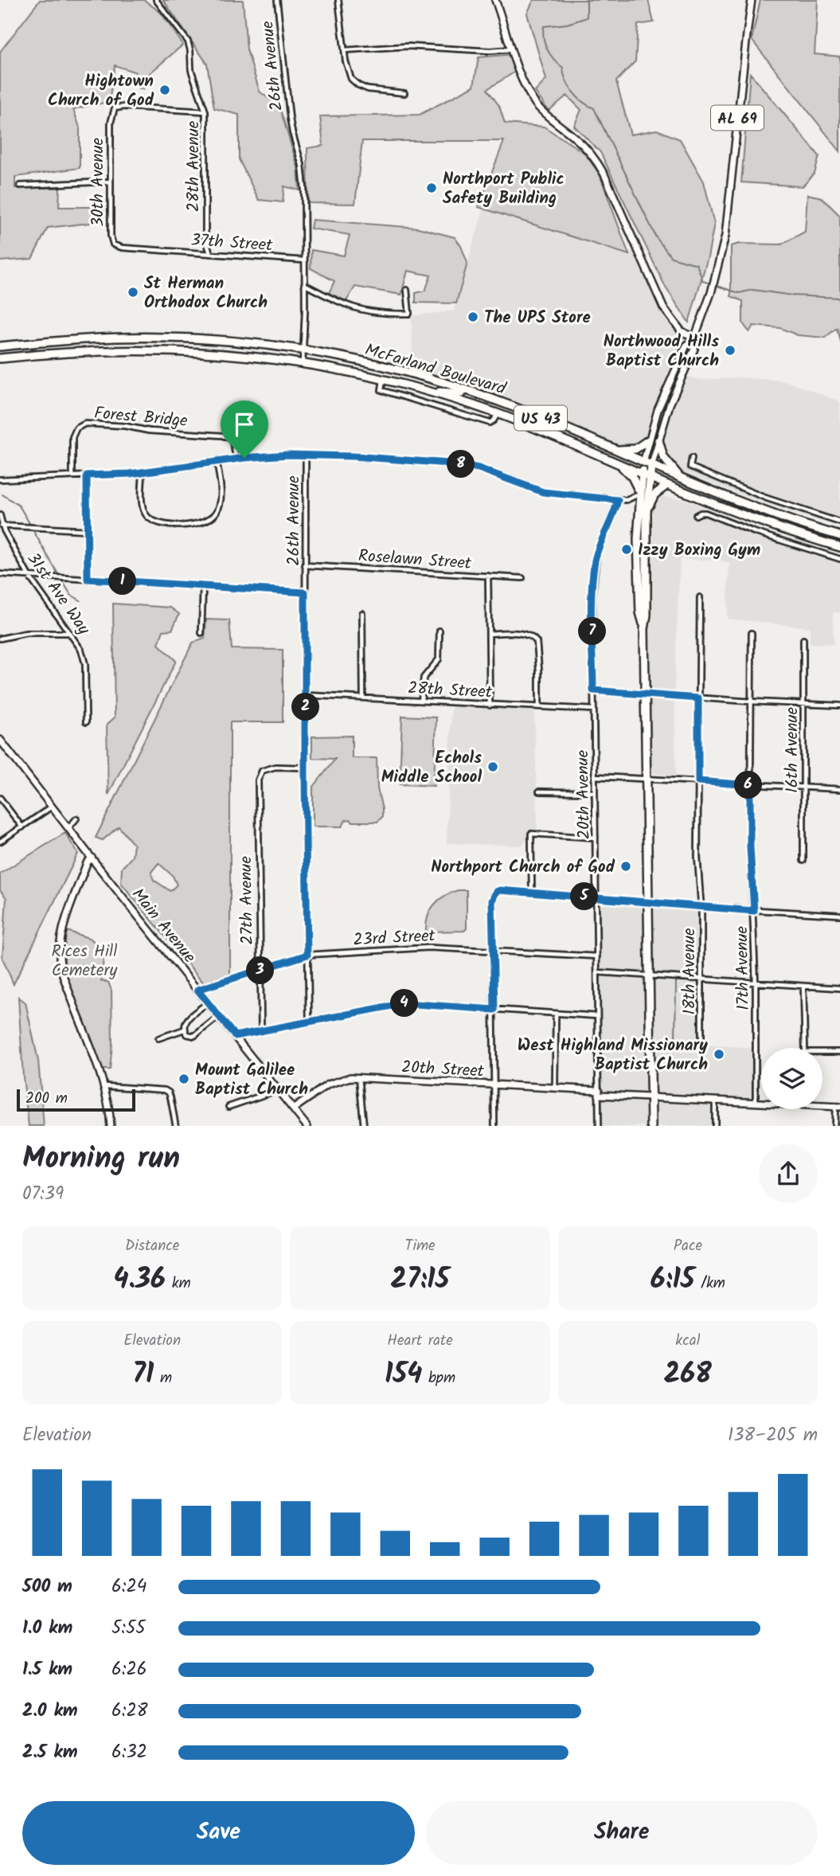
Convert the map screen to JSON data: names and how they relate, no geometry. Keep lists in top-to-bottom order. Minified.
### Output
{"streets":{"highway":["AL 69","McFarland Boulevard","US 43"],"street":["26th Avenue","28th Avenue","30th Avenue","37th Street","Forest Bridge","Roselawn Street","31st Ave Way","28th Street","16th Avenue","20th Avenue","27th Avenue","Main Avenue","23rd Street","17th Avenue","18th Avenue","20th Street"]},"crossings":[["26th Avenue","37th Street"],["26th Avenue","McFarland Boulevard"],["26th Avenue","Roselawn Street"],["26th Avenue","28th Street"],["26th Avenue","27th Avenue"],["26th Avenue","23rd Street"],["AL 69","McFarland Boulevard"],["28th Avenue","30th Avenue"],["28th Avenue","37th Street"],["30th Avenue","37th Street"],["28th Street","20th Avenue"],["20th Avenue","23rd Street"],["20th Avenue","20th Street"],["27th Avenue","23rd Street"],["Main Avenue","23rd Street"],["Main Avenue","20th Street"],["17th Avenue","20th Street"]],"parks":["Rices Hill Cemetery"],"places":["Hightown Church of God","Northport Public Safety Building","St Herman Orthodox Church","The UPS Store","Northwood Hills Baptist Church","Izzy Boxing Gym","Echols Middle School","Northport Church of God","West Highland Missionary Baptist Church","Mount Galilee Baptist Church"],"scale_bar":"200 m","page":{"pins":["8","1","7","2","6","5","3","4"],"scale":"200 m","heading":["Morning run","07:39"],"stats":[["Distance","4.36 km"],["Time","27:15"],["Pace","6:15 /km"],["Elevation","71 m"],["Heart rate","154 bpm"],["kcal","268"]],"chart":["Elevation","138–205 m"],"list":[{"name":"500 m","note":"6:24"},{"name":"1.0 km","note":"5:55"},{"name":"1.5 km","note":"6:26"},{"name":"2.0 km","note":"6:28"},{"name":"2.5 km","note":"6:32"}],"buttons":["Save","Share"]}}
